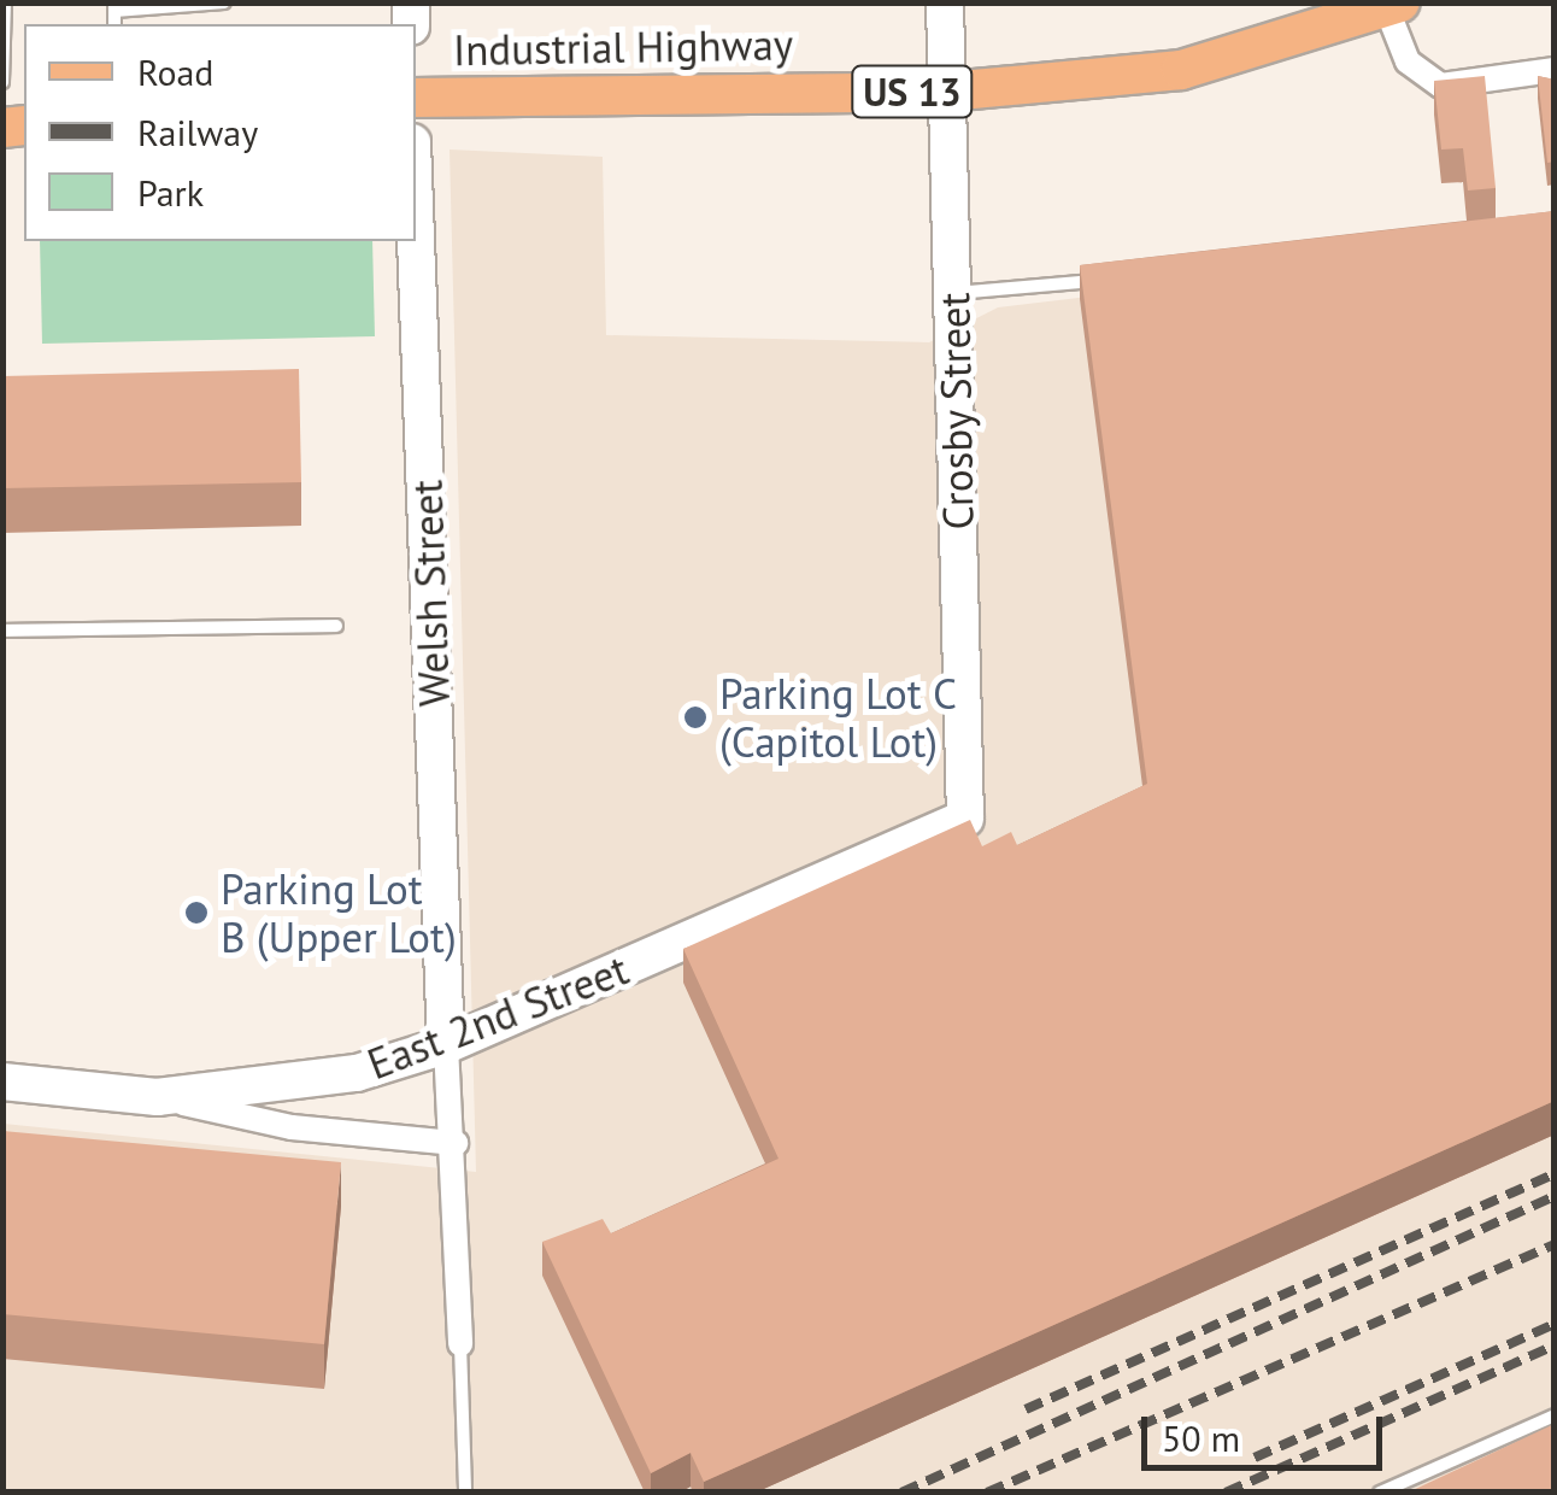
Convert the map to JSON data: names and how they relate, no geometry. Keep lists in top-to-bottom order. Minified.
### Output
{"streets":{"main road":["Industrial Highway","US 13"],"street":["Crosby Street","Welsh Street","East 2nd Street"]},"crossings":[["Industrial Highway","Crosby Street"],["Crosby Street","East 2nd Street"],["Welsh Street","East 2nd Street"]],"places":["Parking Lot C (Capitol Lot)","Parking Lot B (Upper Lot)"],"legend":["Road","Railway","Park"],"scale_bar":"50 m"}
